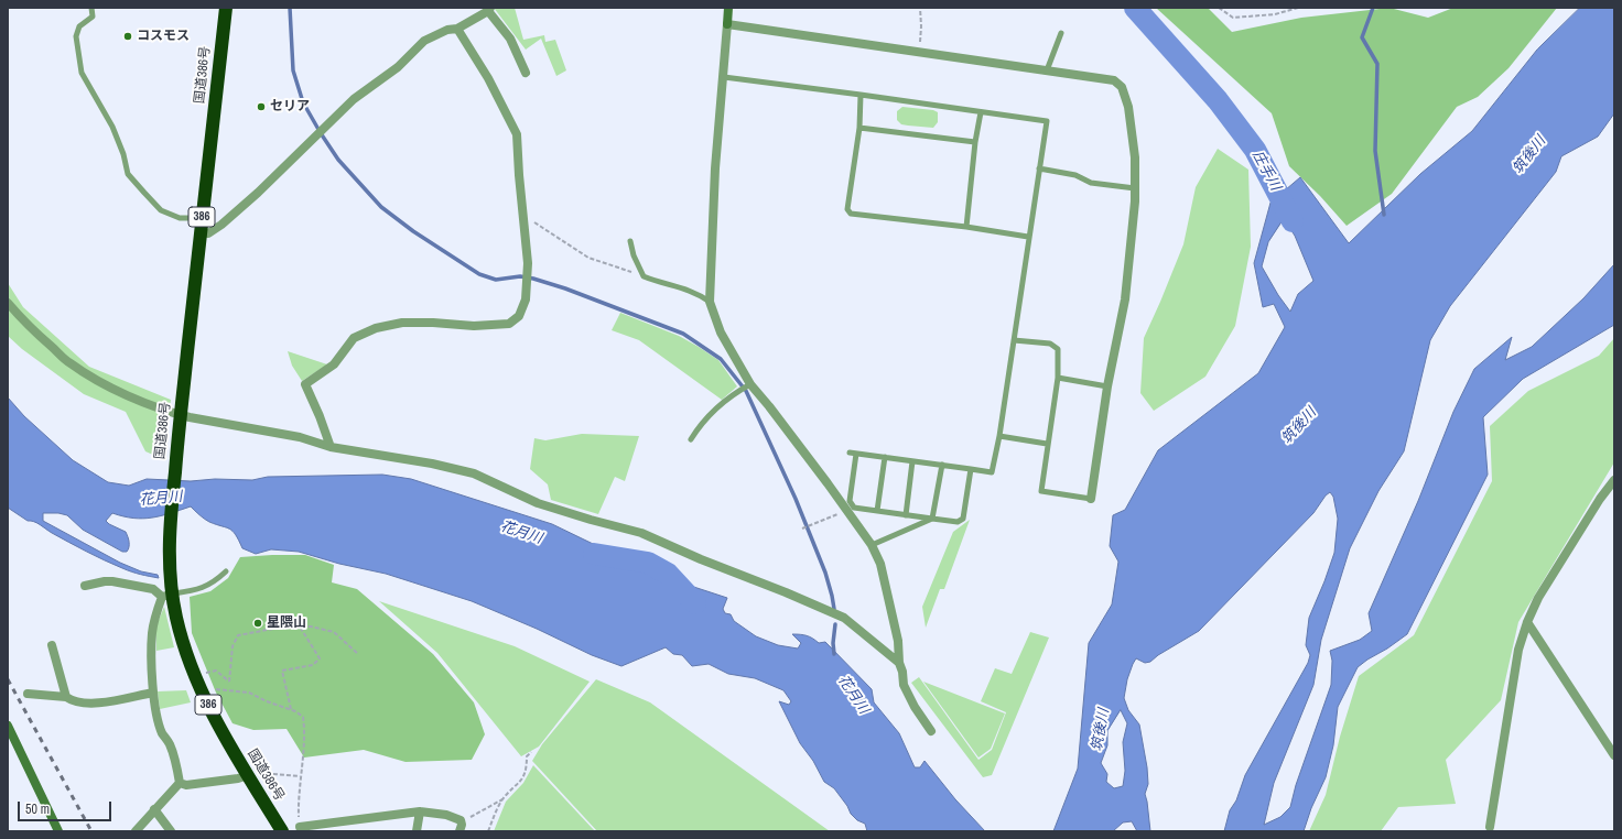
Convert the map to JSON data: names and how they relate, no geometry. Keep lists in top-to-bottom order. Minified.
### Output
{"streets":{"highway":["国道386号","386"]},"water":["筑後川","庄手川","花月川"],"places":["コスモス","セリア","星隈山"],"scale_bar":"50 m"}
